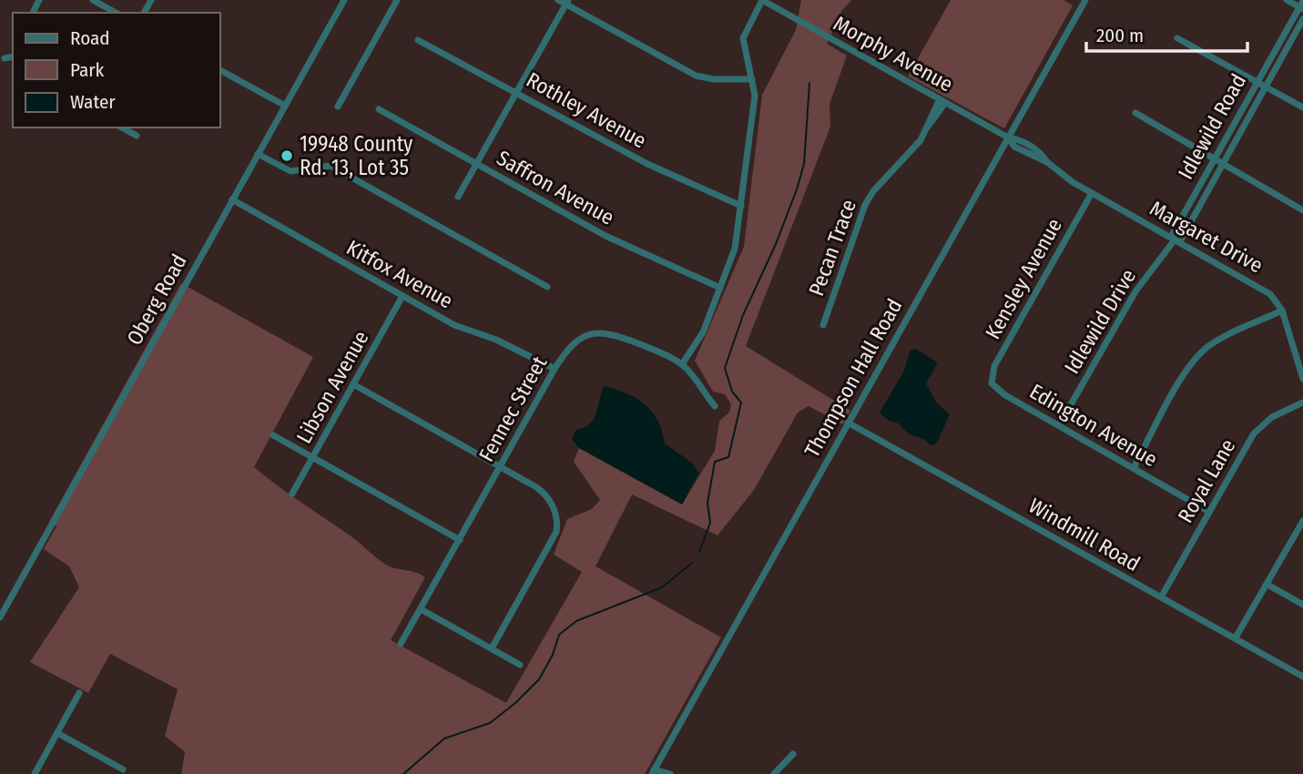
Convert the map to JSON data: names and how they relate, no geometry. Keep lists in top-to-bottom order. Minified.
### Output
{"streets":{"street":["Morphy Avenue","Rothley Avenue","Idlewild Road","Saffron Avenue","Margaret Drive","Pecan Trace","Kitfox Avenue","Kensley Avenue","Oberg Road","Idlewild Drive","Thompson Hall Road","Libson Avenue","Fennec Street","Edington Avenue","Royal Lane","Windmill Road"]},"crossings":[["Morphy Avenue","Margaret Drive"],["Morphy Avenue","Pecan Trace"],["Morphy Avenue","Thompson Hall Road"],["Idlewild Road","Margaret Drive"],["Idlewild Road","Idlewild Drive"],["Margaret Drive","Kensley Avenue"],["Margaret Drive","Idlewild Drive"],["Margaret Drive","Thompson Hall Road"],["Kitfox Avenue","Oberg Road"],["Kitfox Avenue","Libson Avenue"],["Kitfox Avenue","Fennec Street"],["Kensley Avenue","Edington Avenue"],["Idlewild Drive","Edington Avenue"],["Thompson Hall Road","Windmill Road"],["Edington Avenue","Royal Lane"],["Royal Lane","Windmill Road"]],"places":["19948 County Rd. 13, Lot 35"],"legend":["Road","Park","Water"],"scale_bar":"200 m"}
